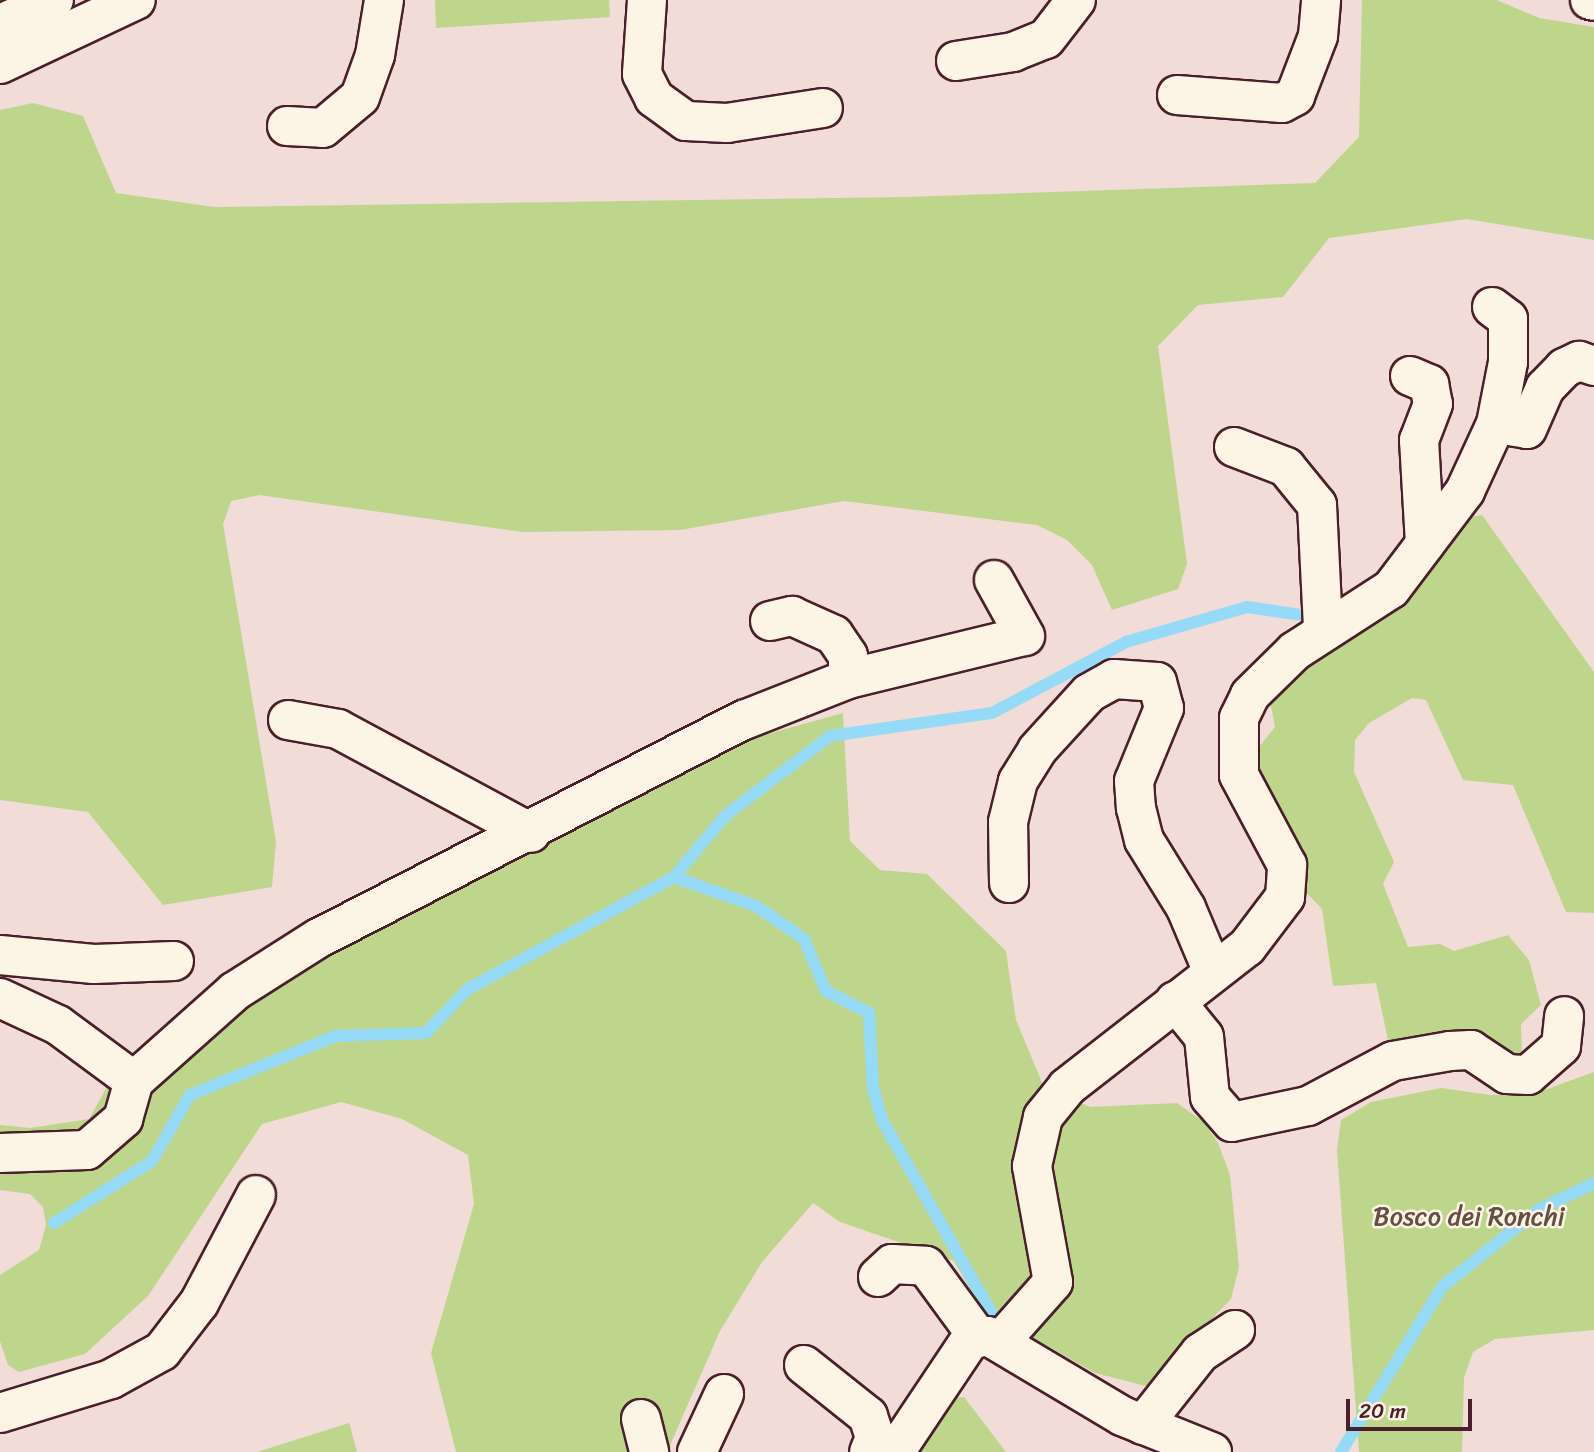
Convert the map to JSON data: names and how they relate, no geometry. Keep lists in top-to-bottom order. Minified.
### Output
{"parks":["Bosco dei Ronchi"],"scale_bar":"20 m"}
